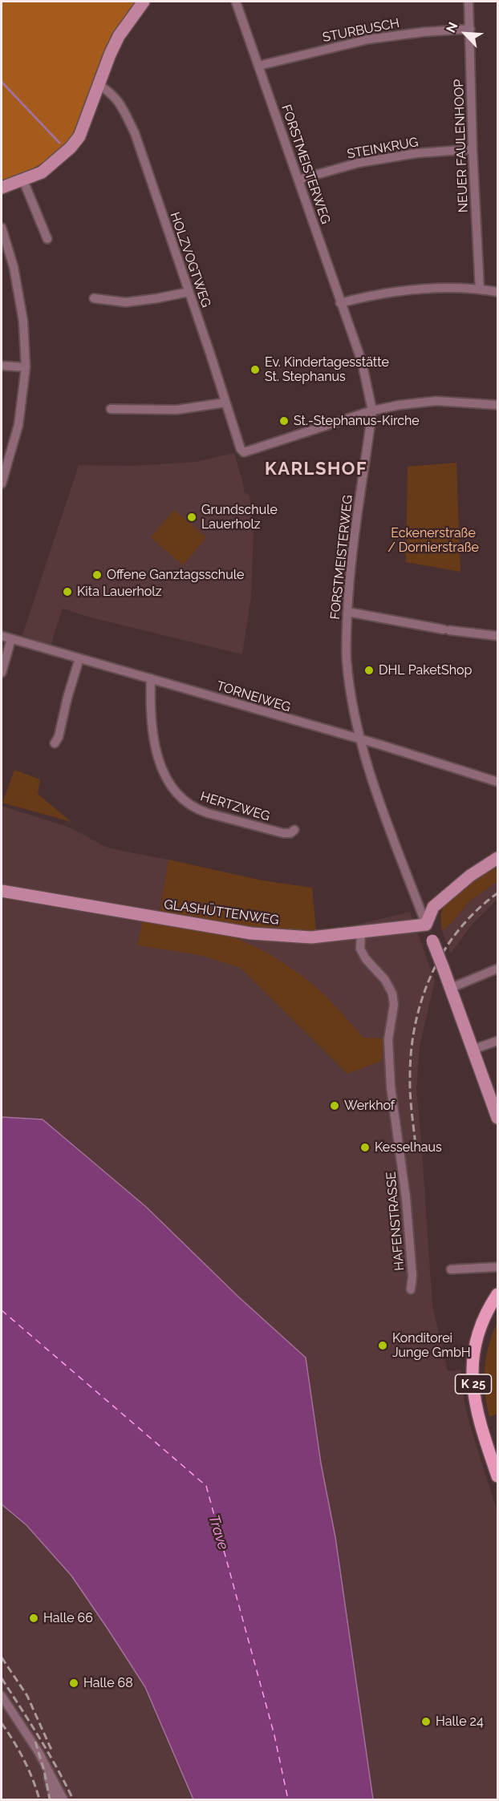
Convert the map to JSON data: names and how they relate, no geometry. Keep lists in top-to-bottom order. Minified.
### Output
{"streets":{"main road":["K 25"],"street":["STURBUSCH","NEUER FAULENHOOP","STEINKRUG","FORSTMEISTERWEG","HOLZVOGTWEG","TORNEIWEG","HERTZWEG","GLASHÜTTENWEG","HAFENSTRASSE"]},"crossings":[["STURBUSCH","NEUER FAULENHOOP"],["STURBUSCH","FORSTMEISTERWEG"],["NEUER FAULENHOOP","STEINKRUG"],["STEINKRUG","FORSTMEISTERWEG"],["FORSTMEISTERWEG","HOLZVOGTWEG"],["FORSTMEISTERWEG","TORNEIWEG"],["FORSTMEISTERWEG","GLASHÜTTENWEG"],["TORNEIWEG","HERTZWEG"],["GLASHÜTTENWEG","HAFENSTRASSE"]],"districts":["KARLSHOF"],"water":["Trave"],"parks":["Eckenerstraße / Dornierstraße"],"places":["Ev. Kindertagesstätte St. Stephanus","St.-Stephanus-Kirche","Grundschule Lauerholz","Offene Ganztagsschule","Kita Lauerholz","DHL PaketShop","Werkhof","Kesselhaus","Konditorei Junge GmbH","Halle 66","Halle 68","Halle 24"],"north":"top left"}
